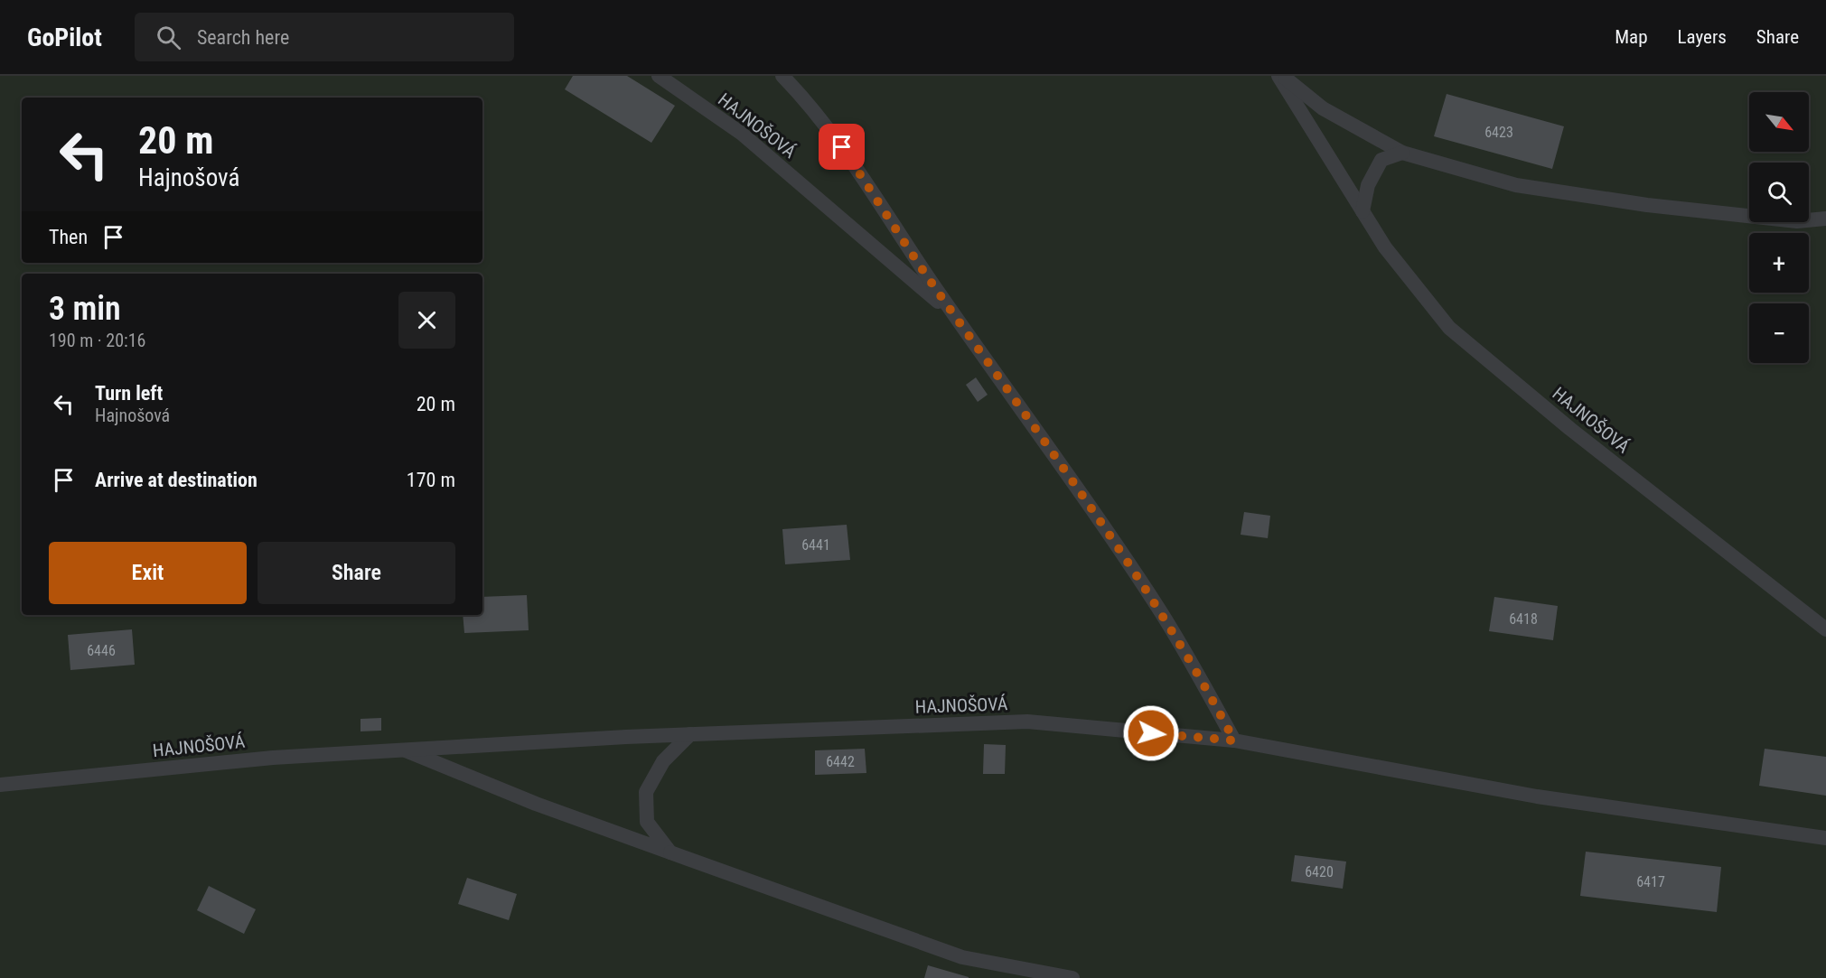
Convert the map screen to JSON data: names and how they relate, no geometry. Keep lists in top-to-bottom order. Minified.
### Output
{"streets":{"lane":["HAJNOŠOVÁ"]},"house_numbers":["6423","6441","6418","6446","6442","6420","6417"],"north":"bottom right","page":{"header":"GoPilot","search":"Search here","nav":["Map","Layers","Share"],"map_buttons":["+","−"],"turn":["20 m","Hajnošová"],"then":"Then","heading":["3 min","190 m · 20:16"],"list":[{"name":"Turn left","note":"Hajnošová","value":"20 m"},{"name":"Arrive at destination","value":"170 m"}],"buttons":["Exit","Share"]}}
